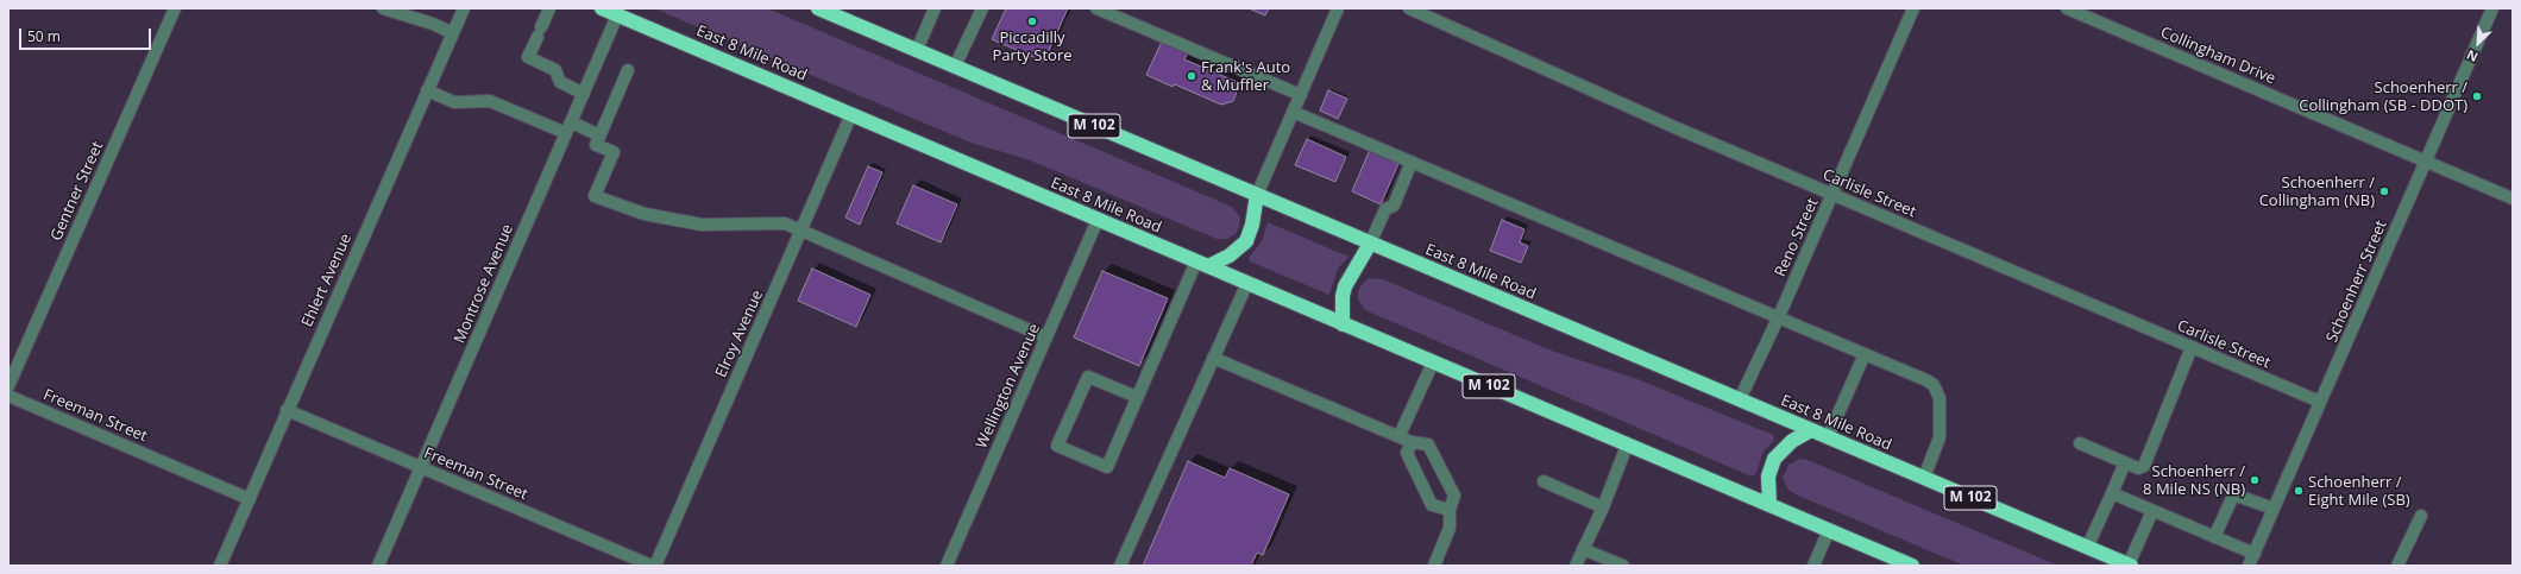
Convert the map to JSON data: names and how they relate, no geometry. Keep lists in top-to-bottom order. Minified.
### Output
{"streets":{"highway":["East 8 Mile Road","M 102"],"street":["Collingham Drive","Gentner Street","Carlisle Street","Reno Street","Ehlert Avenue","Schoenherr Street","Montrose Avenue","Elroy Avenue","Wellington Avenue","Freeman Street"]},"crossings":[["East 8 Mile Road","Reno Street"],["East 8 Mile Road","Montrose Avenue"],["East 8 Mile Road","Elroy Avenue"],["East 8 Mile Road","Wellington Avenue"],["Collingham Drive","Schoenherr Street"],["Carlisle Street","Reno Street"],["Carlisle Street","Schoenherr Street"],["Ehlert Avenue","Freeman Street"],["Montrose Avenue","Freeman Street"],["Elroy Avenue","Freeman Street"]],"places":["Piccadilly Party Store","Frank's Auto & Muffler","Schoenherr / Collingham (SB - DDOT)","Schoenherr / Collingham (NB)","Schoenherr / 8 Mile NS (NB)","Schoenherr / Eight Mile (SB)"],"scale_bar":"50 m","north":"bottom left"}
